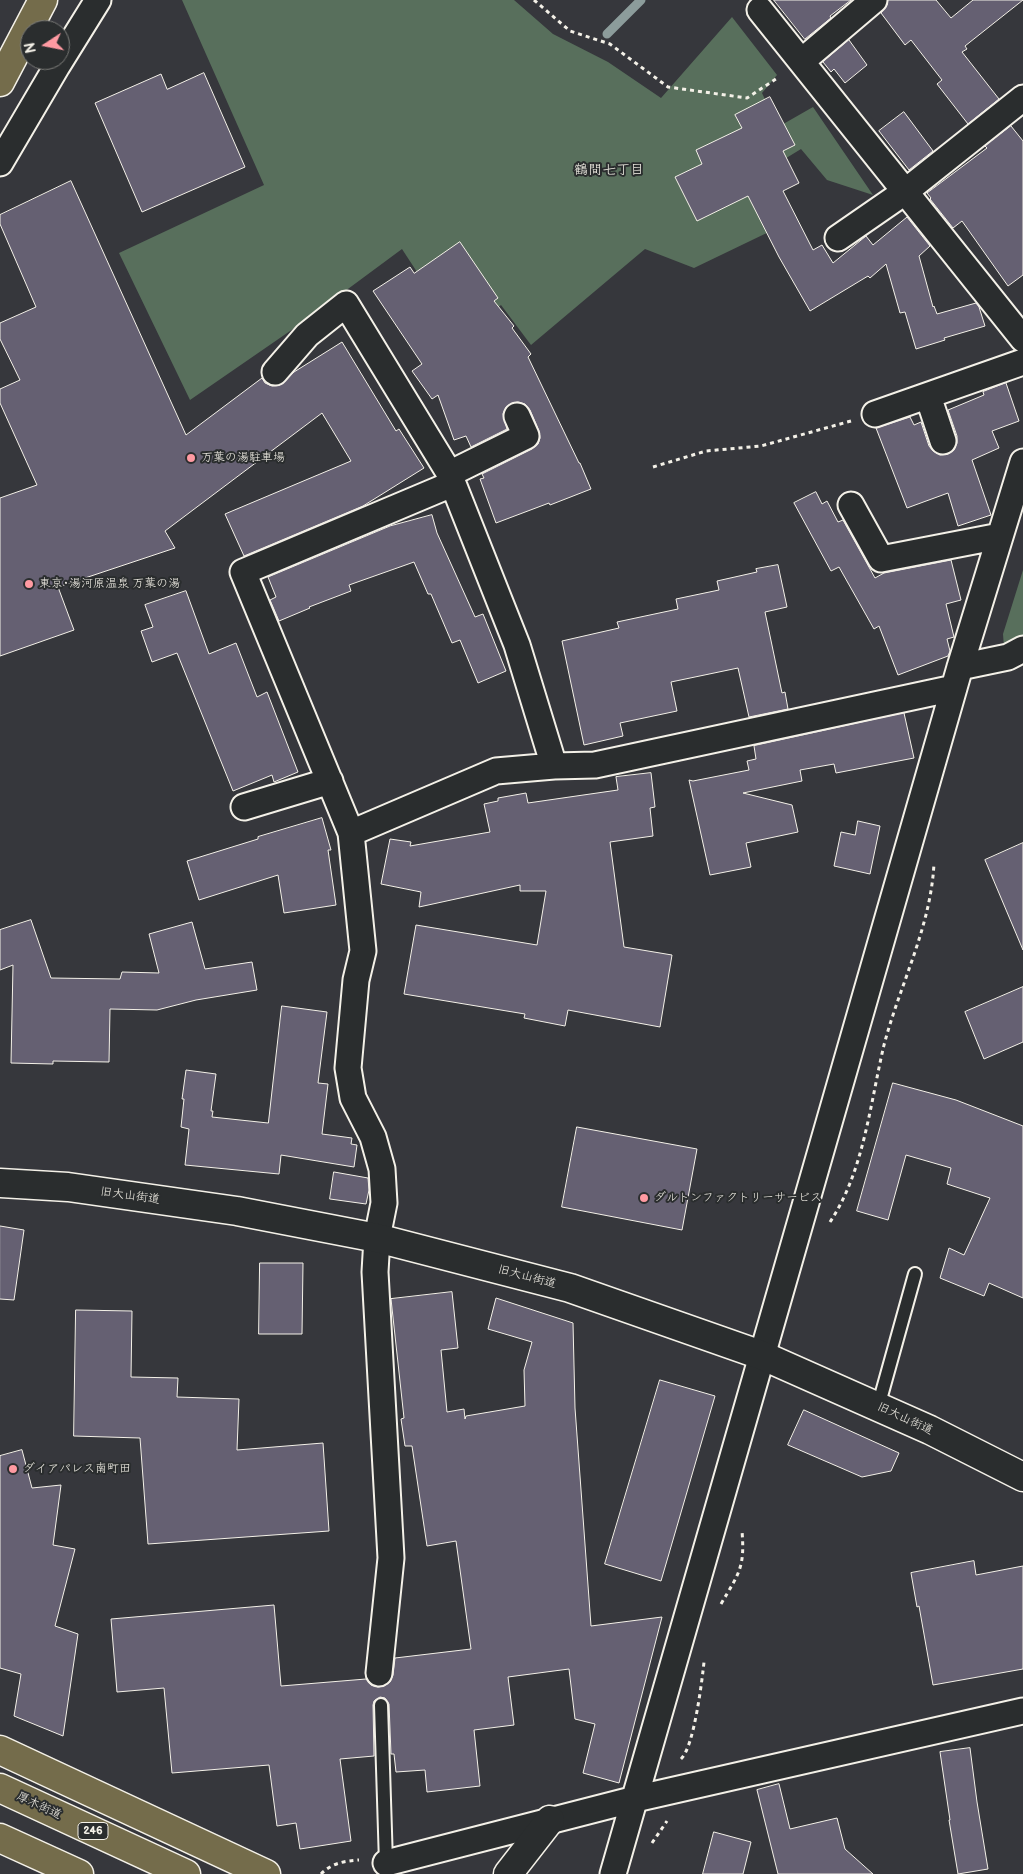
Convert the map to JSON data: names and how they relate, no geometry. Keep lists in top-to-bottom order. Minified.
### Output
{"streets":{"highway":["厚木街道","246"],"street":["旧大山街道"]},"districts":["鶴間七丁目"],"places":["万葉の湯駐車場","東京･湯河原温泉 万葉の湯","ダルトンファクトリーサービス","ダイアパレス南町田"],"north":"left"}
